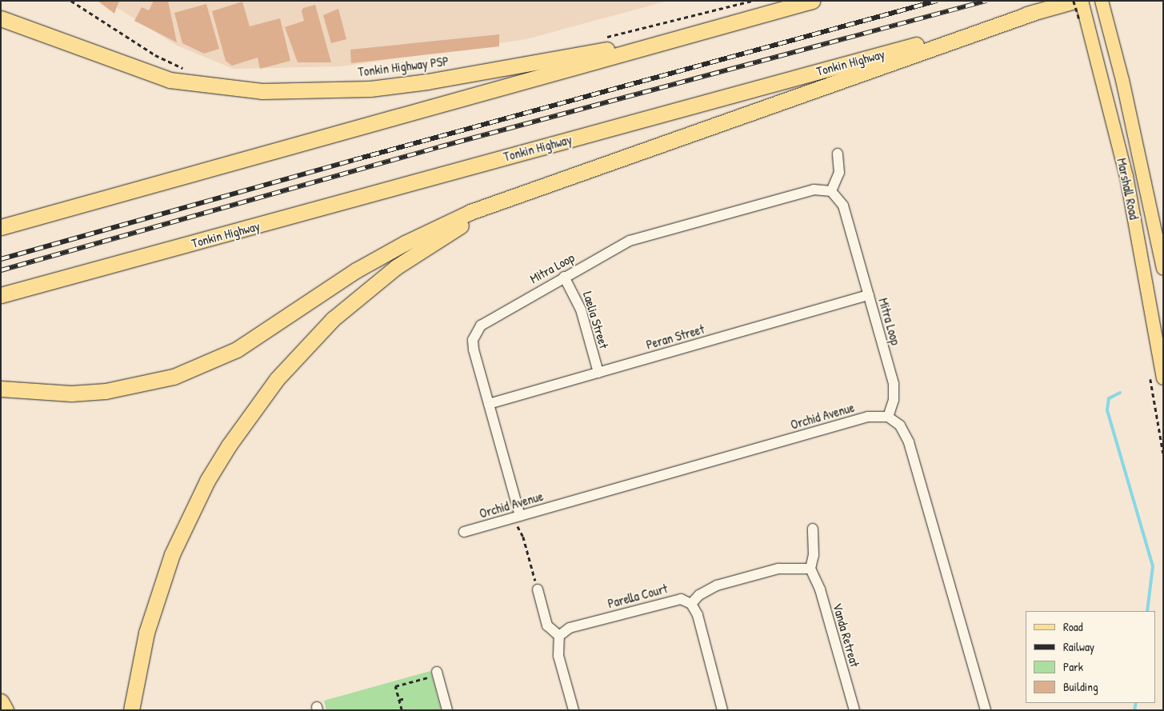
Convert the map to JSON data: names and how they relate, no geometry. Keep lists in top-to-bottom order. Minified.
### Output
{"streets":{"highway":["Tonkin Highway"],"main road":["Marshall Road"],"street":["Mitra Loop","Laelia Street","Peran Street","Orchid Avenue","Parella Court","Vanda Retreat"]},"crossings":[["Mitra Loop","Laelia Street"],["Mitra Loop","Peran Street"],["Mitra Loop","Orchid Avenue"],["Laelia Street","Peran Street"]],"legend":["Road","Railway","Park","Building"]}
